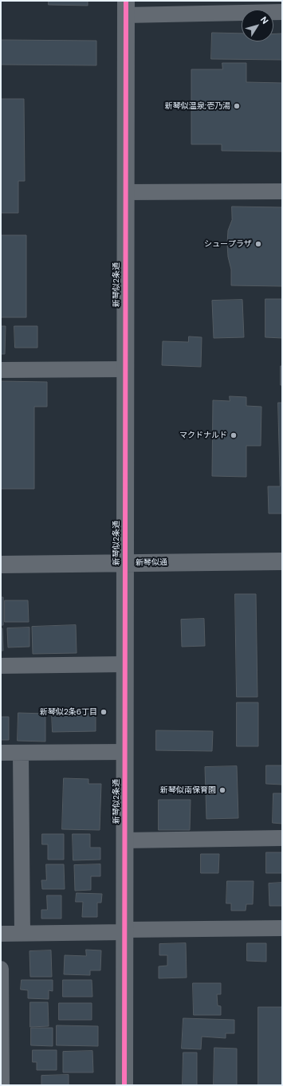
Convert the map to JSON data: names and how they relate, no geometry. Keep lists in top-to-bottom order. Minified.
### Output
{"streets":{"street":["新琴似2条通","新琴似通"]},"crossings":[["新琴似2条通","新琴似通"]],"places":["新琴似温泉;壱乃湯","シュープラザ","マクドナルド","新琴似2条6丁目","新琴似南保育園"],"north":"top right"}
